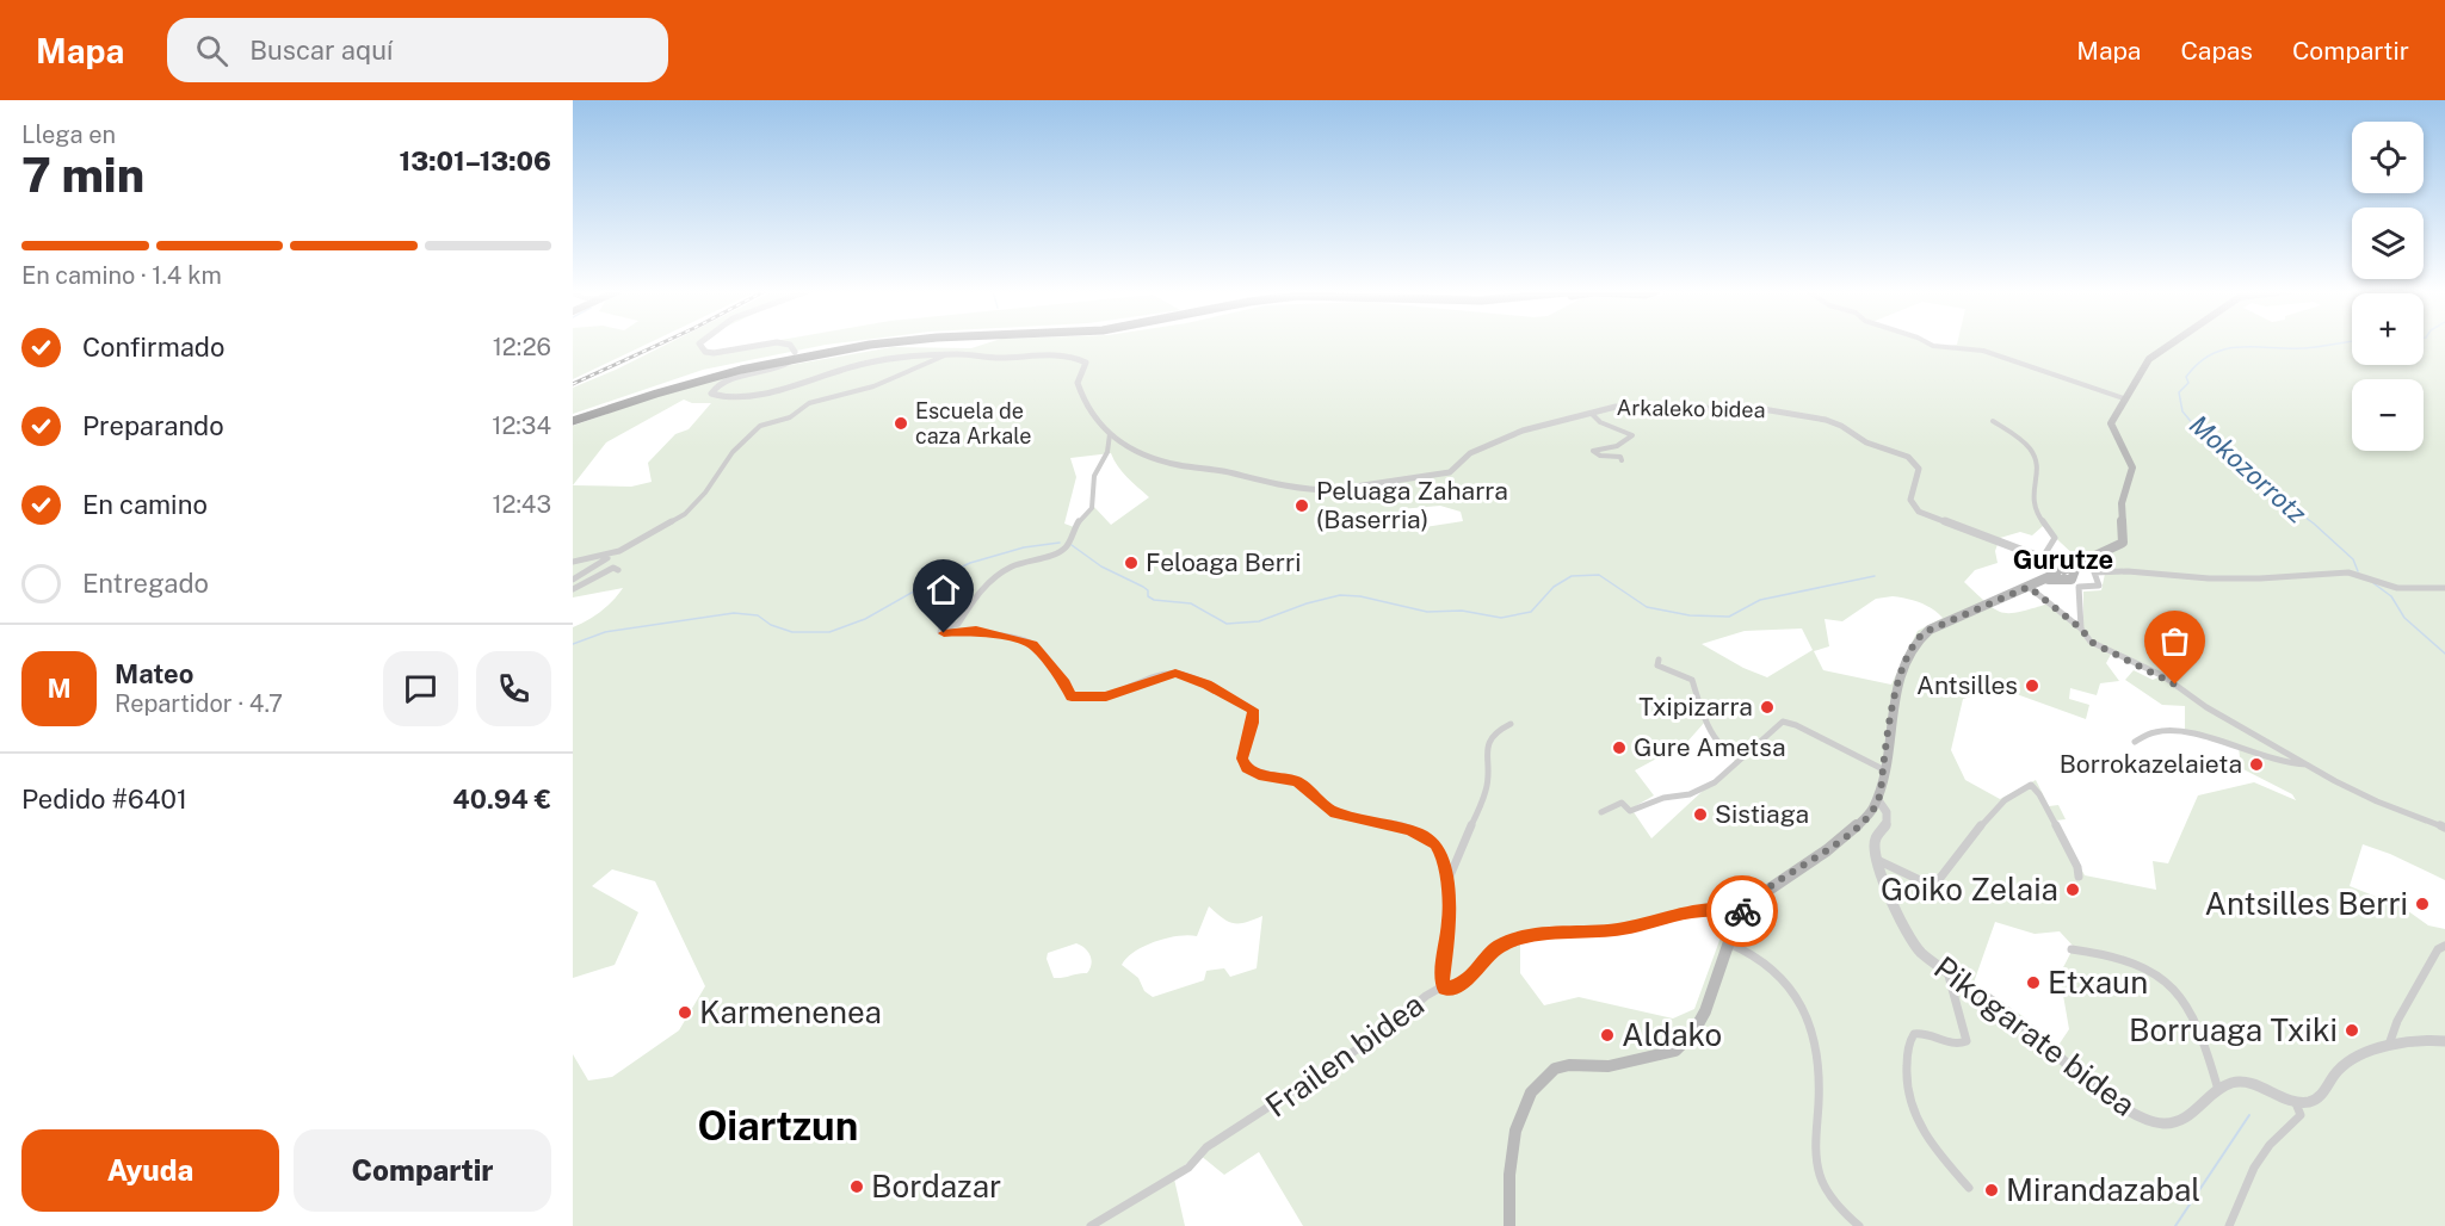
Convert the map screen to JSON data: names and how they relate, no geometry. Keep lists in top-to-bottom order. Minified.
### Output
{"streets":{"street":["Arkaleko bidea","Pikogarate bidea","Frailen bidea"]},"districts":["Gurutze","Oiartzun"],"water":["Mokozorrotz"],"places":["Escuela de caza Arkale","Peluaga Zaharra (Baserria)","Feloaga Berri","Antsilles","Txipizarra","Gure Ametsa","Borrokazelaieta","Sistiaga","Goiko Zelaia","Antsilles Berri","Etxaun","Karmenenea","Borruaga Txiki","Aldako","Bordazar","Mirandazabal"],"page":{"header":"Mapa","search":"Buscar aquí","nav":["Mapa","Capas","Compartir"],"heading":["7 min","Llega en","13:01–13:06"],"panel":["Mateo","Repartidor · 4.7","Pedido #6401","40.94 €"],"map_buttons":["+","−"],"bar":"En camino · 1.4 km","list":[["Confirmado","12:26"],["Preparando","12:34"],["En camino","12:43"],"Entregado"],"round":"M","buttons":["Ayuda","Compartir"]}}
